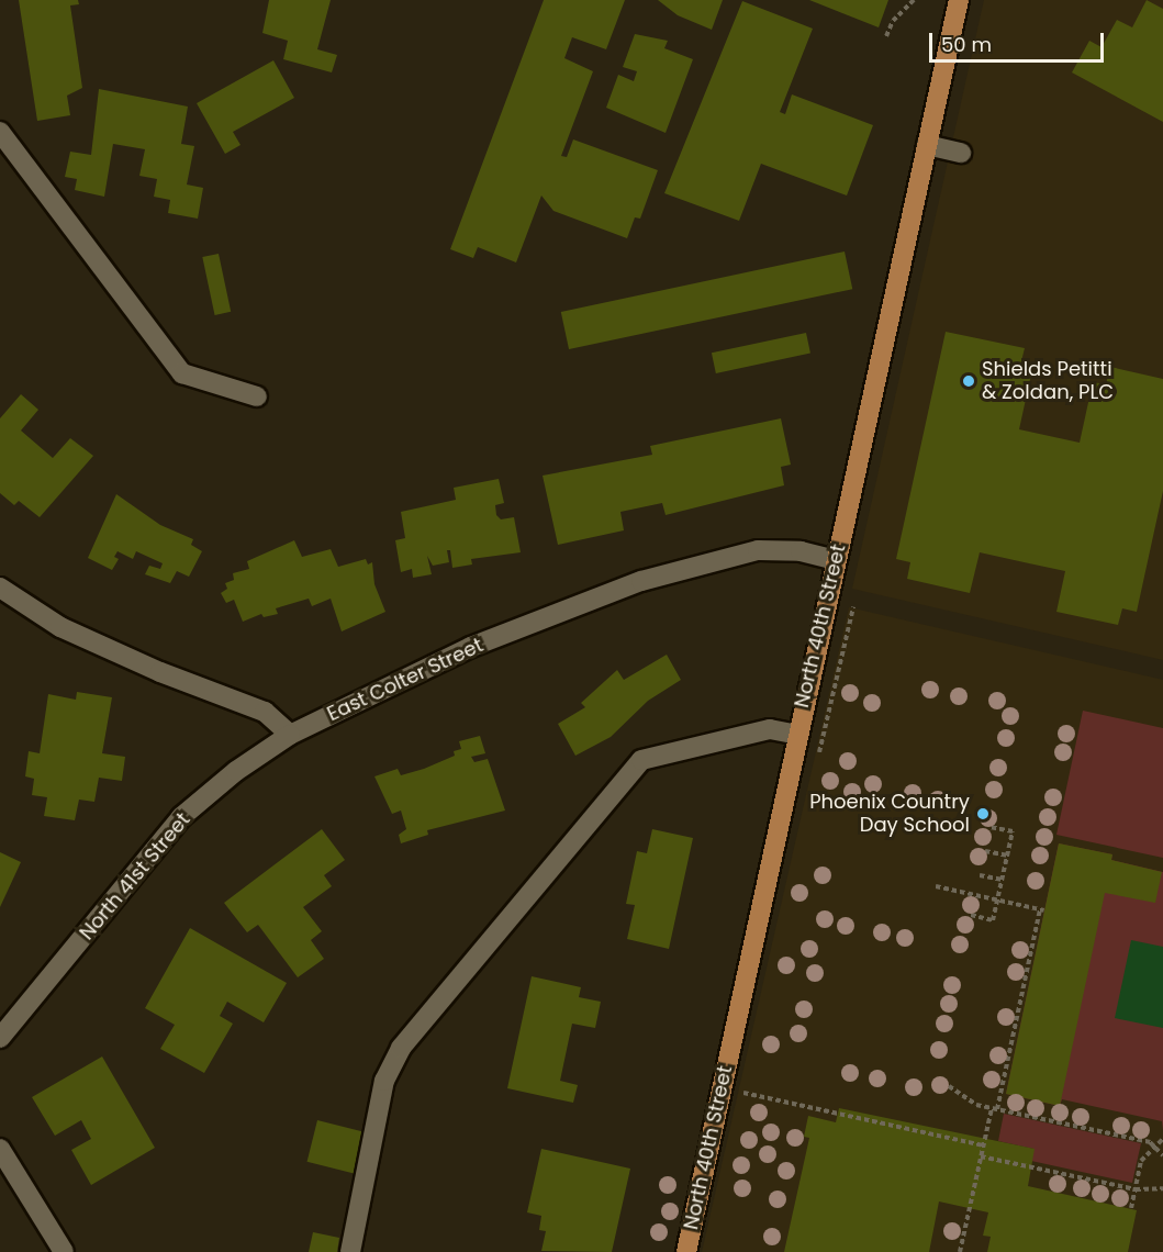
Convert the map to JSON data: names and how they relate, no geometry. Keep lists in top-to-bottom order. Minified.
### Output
{"streets":{"main road":["North 40th Street"],"street":["East Colter Street","North 41st Street"]},"crossings":[["North 40th Street","East Colter Street"],["East Colter Street","North 41st Street"]],"places":["Shields Petitti & Zoldan, PLC","Phoenix Country Day School"],"scale_bar":"50 m"}
